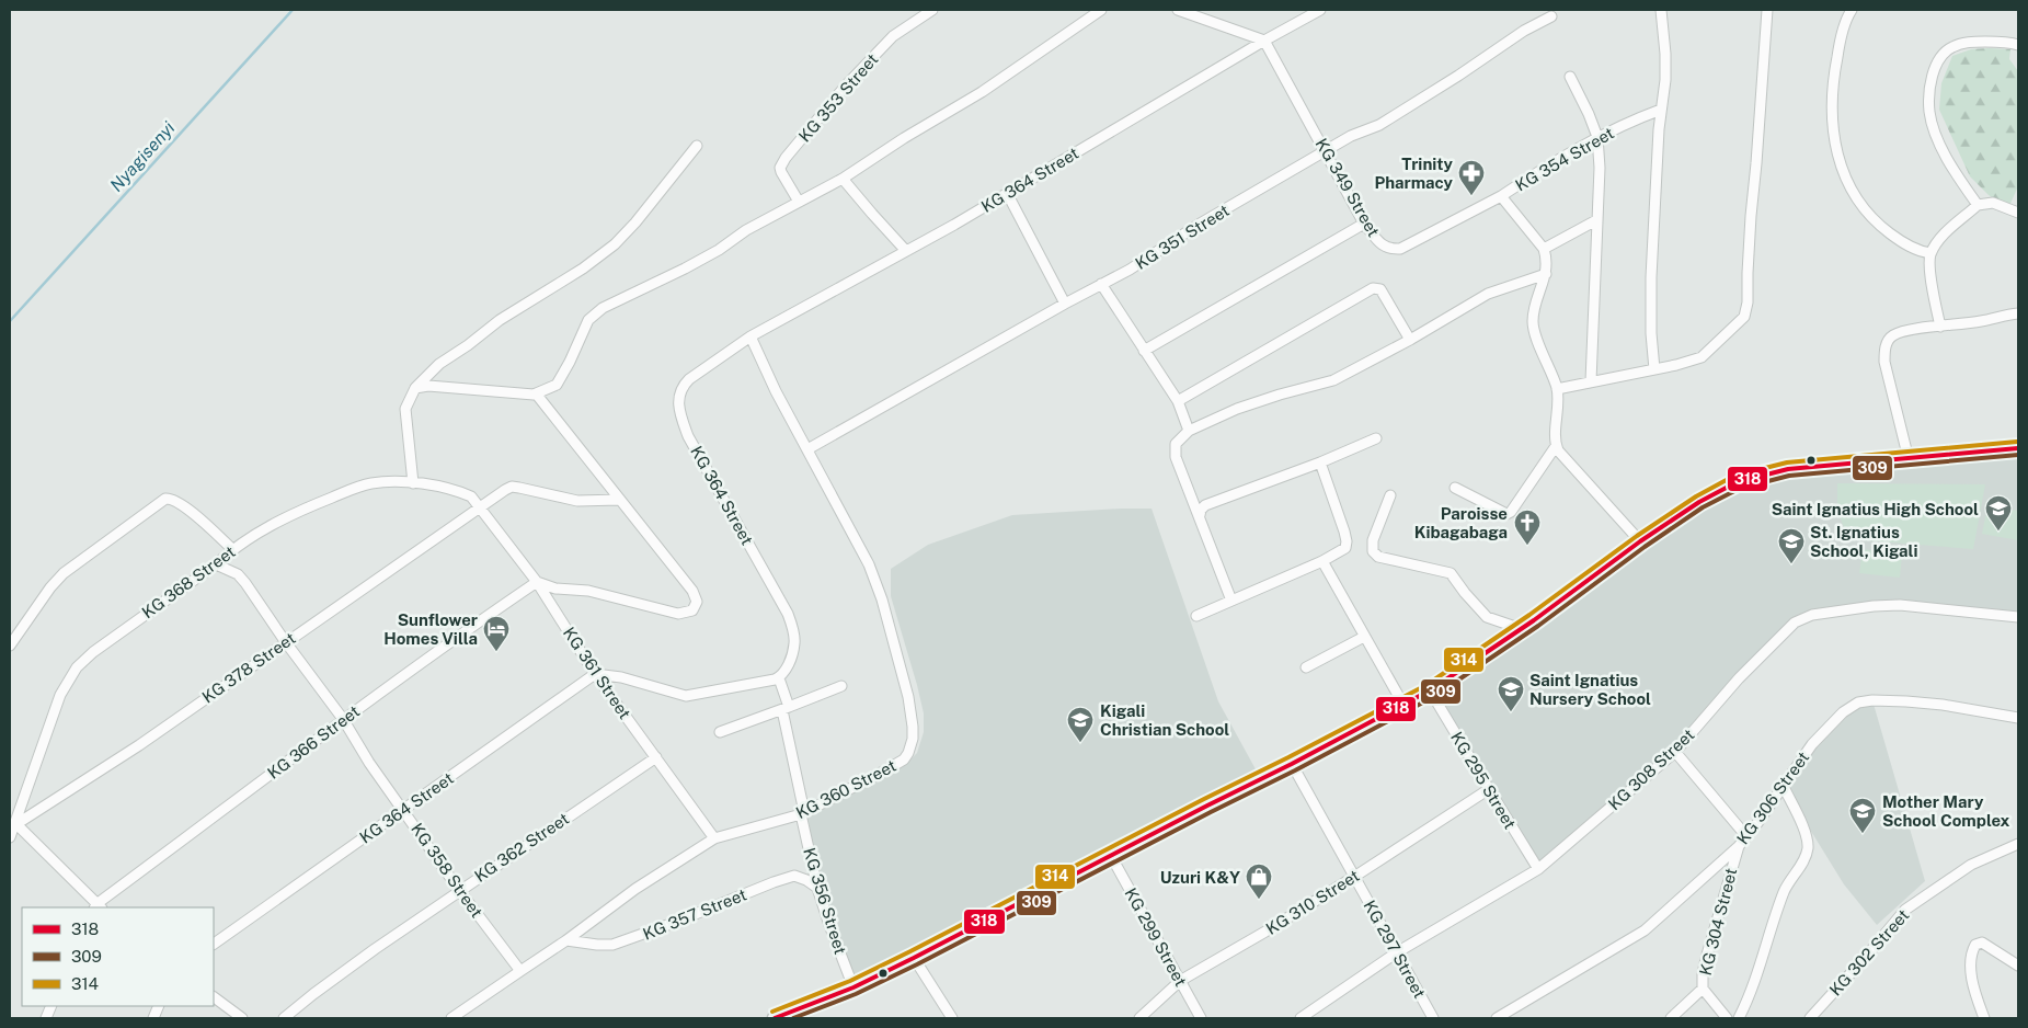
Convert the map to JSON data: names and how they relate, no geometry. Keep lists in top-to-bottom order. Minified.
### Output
{"streets":{"street":["KG 353 Street","KG 354 Street","KG 364 Street","KG 349 Street","KG 351 Street","KG 368 Street","KG 378 Street","KG 361 Street","KG 366 Street","KG 308 Street","KG 295 Street","KG 360 Street","KG 306 Street","KG 362 Street","KG 358 Street","KG 356 Street","KG 310 Street","KG 357 Street","KG 304 Street","KG 299 Street","KG 297 Street","KG 302 Street"]},"crossings":[["KG 354 Street","KG 349 Street"],["KG 364 Street","KG 349 Street"],["KG 364 Street","KG 361 Street"],["KG 364 Street","KG 360 Street"],["KG 364 Street","KG 358 Street"],["KG 364 Street","KG 356 Street"],["KG 349 Street","KG 351 Street"],["KG 351 Street","KG 360 Street"],["KG 368 Street","KG 378 Street"],["KG 368 Street","KG 361 Street"],["KG 368 Street","KG 358 Street"],["KG 378 Street","KG 361 Street"],["KG 378 Street","KG 358 Street"],["KG 361 Street","KG 366 Street"],["KG 361 Street","KG 360 Street"],["KG 361 Street","KG 362 Street"],["KG 366 Street","KG 358 Street"],["KG 308 Street","KG 295 Street"],["KG 308 Street","KG 297 Street"],["KG 295 Street","KG 310 Street"],["KG 360 Street","KG 358 Street"],["KG 360 Street","KG 356 Street"],["KG 360 Street","KG 357 Street"],["KG 306 Street","KG 304 Street"],["KG 362 Street","KG 358 Street"],["KG 356 Street","KG 357 Street"],["KG 310 Street","KG 299 Street"],["KG 310 Street","KG 297 Street"]],"water":["Nyagisenyi"],"places":{"pharmacy":["Trinity Pharmacy"],"school or university":["Saint Ignatius High School","St. Ignatius School, Kigali","Saint Ignatius Nursery School","Kigali Christian School","Mother Mary School Complex"],"church":["Paroisse Kibagabaga"],"hotel":["Sunflower Homes Villa"],"shop":["Uzuri K&Y"]},"lines":["transit line 314","transit line 318","transit line 309"],"legend":["318","309","314"]}
